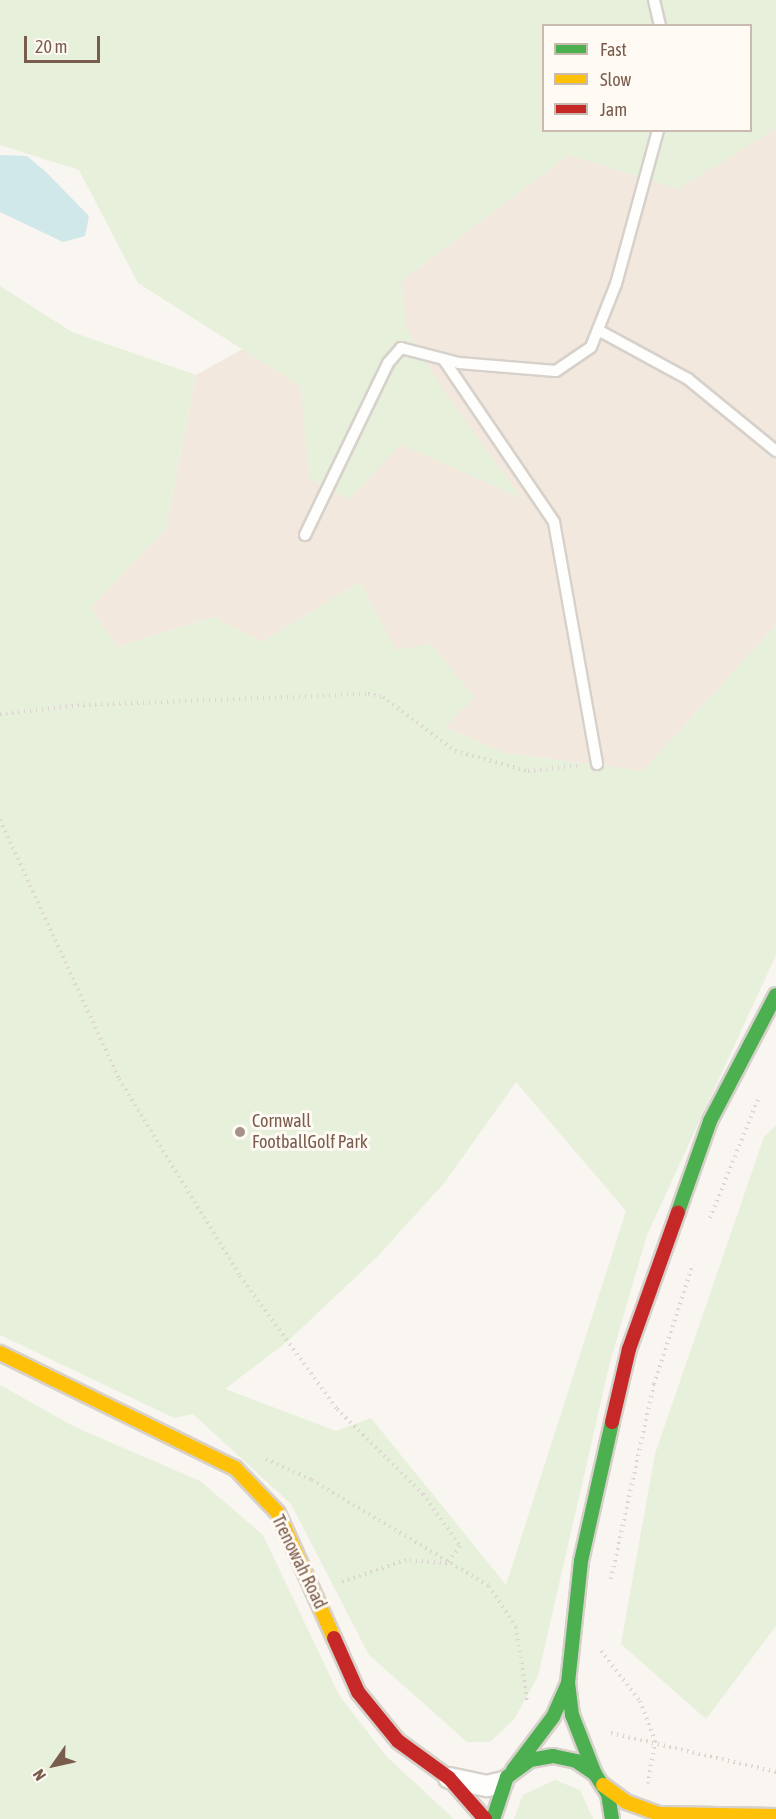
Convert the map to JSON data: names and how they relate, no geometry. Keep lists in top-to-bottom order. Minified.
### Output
{"streets":{"main road":["Trenowah Road"]},"places":["Cornwall FootballGolf Park"],"legend":["Fast","Slow","Jam"],"scale_bar":"20 m","north":"bottom left"}
